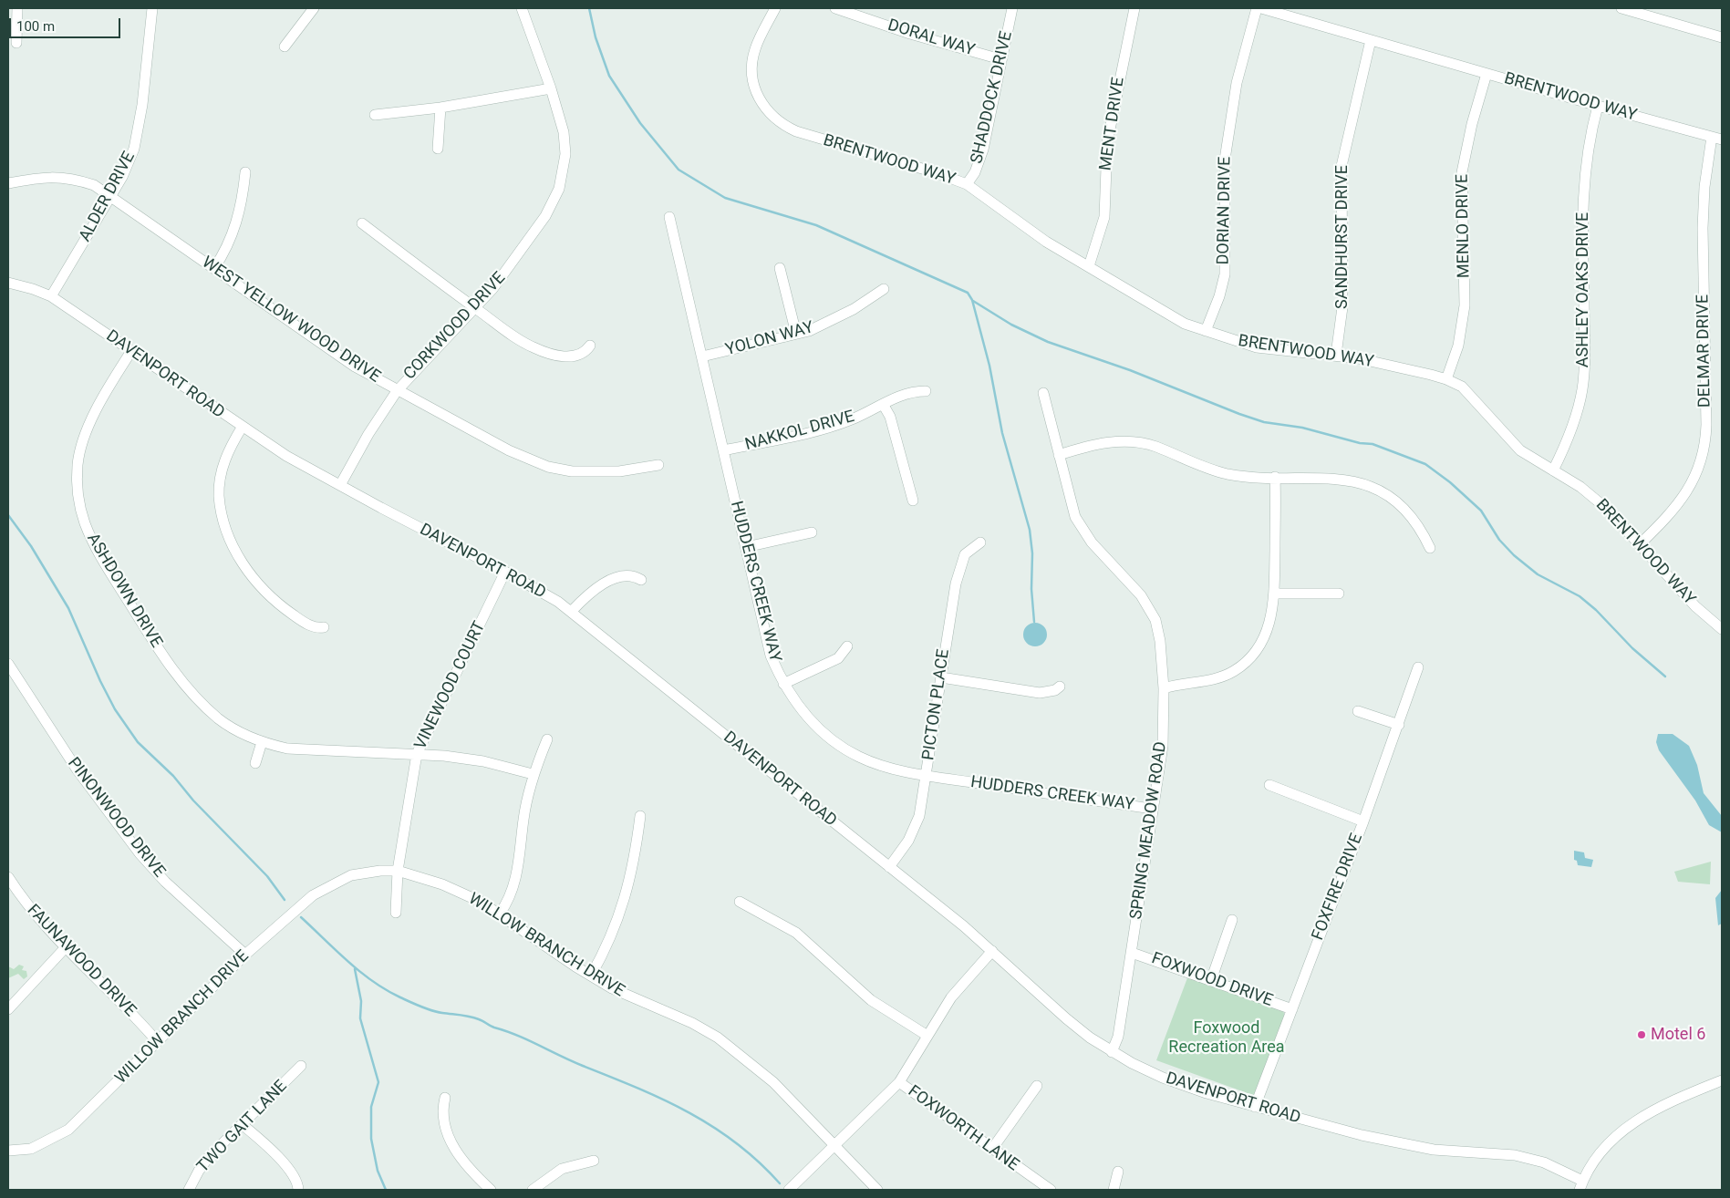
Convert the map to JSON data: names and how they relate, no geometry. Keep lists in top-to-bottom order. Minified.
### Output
{"streets":{"street":["DORAL WAY","SHADDOCK DRIVE","BRENTWOOD WAY","MENT DRIVE","ALDER DRIVE","DORIAN DRIVE","MENLO DRIVE","SANDHURST DRIVE","ASHLEY OAKS DRIVE","WEST YELLOW WOOD DRIVE","CORKWOOD DRIVE","YOLON WAY","DELMAR DRIVE","DAVENPORT ROAD","NAKKOL DRIVE","HUDDERS CREEK WAY","ASHDOWN DRIVE","VINEWOOD COURT","PICTON PLACE","PINONWOOD DRIVE","SPRING MEADOW ROAD","FOXFIRE DRIVE","WILLOW BRANCH DRIVE","FAUNAWOOD DRIVE","FOXWOOD DRIVE","TWO GAIT LANE","FOXWORTH LANE"]},"crossings":[["DORAL WAY","SHADDOCK DRIVE"],["SHADDOCK DRIVE","BRENTWOOD WAY"],["BRENTWOOD WAY","MENT DRIVE"],["BRENTWOOD WAY","DORIAN DRIVE"],["BRENTWOOD WAY","MENLO DRIVE"],["BRENTWOOD WAY","SANDHURST DRIVE"],["BRENTWOOD WAY","ASHLEY OAKS DRIVE"],["BRENTWOOD WAY","DELMAR DRIVE"],["ALDER DRIVE","WEST YELLOW WOOD DRIVE"],["ALDER DRIVE","DAVENPORT ROAD"],["WEST YELLOW WOOD DRIVE","CORKWOOD DRIVE"],["CORKWOOD DRIVE","DAVENPORT ROAD"],["YOLON WAY","HUDDERS CREEK WAY"],["DAVENPORT ROAD","ASHDOWN DRIVE"],["DAVENPORT ROAD","VINEWOOD COURT"],["DAVENPORT ROAD","PICTON PLACE"],["DAVENPORT ROAD","SPRING MEADOW ROAD"],["DAVENPORT ROAD","FOXFIRE DRIVE"],["NAKKOL DRIVE","HUDDERS CREEK WAY"],["HUDDERS CREEK WAY","PICTON PLACE"],["HUDDERS CREEK WAY","SPRING MEADOW ROAD"],["ASHDOWN DRIVE","VINEWOOD COURT"],["VINEWOOD COURT","WILLOW BRANCH DRIVE"],["PINONWOOD DRIVE","WILLOW BRANCH DRIVE"],["SPRING MEADOW ROAD","FOXWOOD DRIVE"],["FOXFIRE DRIVE","FOXWOOD DRIVE"],["WILLOW BRANCH DRIVE","FAUNAWOOD DRIVE"]],"parks":["Foxwood Recreation Area"],"places":["Motel 6"],"scale_bar":"100 m"}
